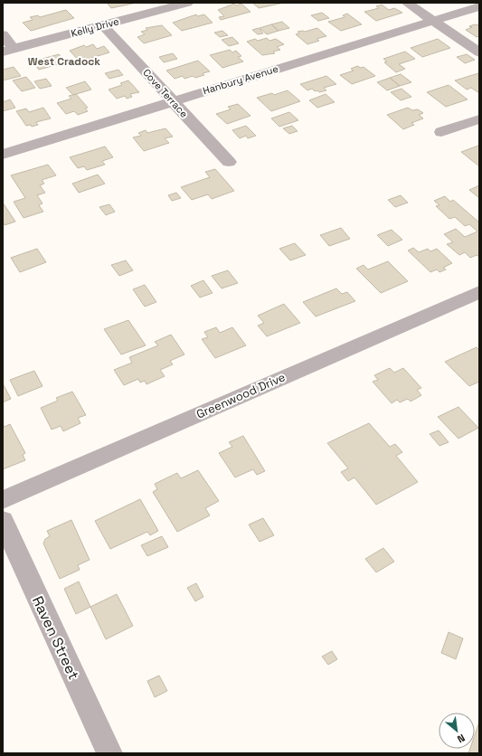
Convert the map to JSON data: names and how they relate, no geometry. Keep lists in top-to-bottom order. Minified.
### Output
{"streets":{"street":["Kelly Drive","Hanbury Avenue","Cove Terrace","Greenwood Drive","Raven Street"]},"crossings":[["Kelly Drive","Cove Terrace"],["Hanbury Avenue","Cove Terrace"]],"districts":["West Cradock"],"north":"bottom right"}
